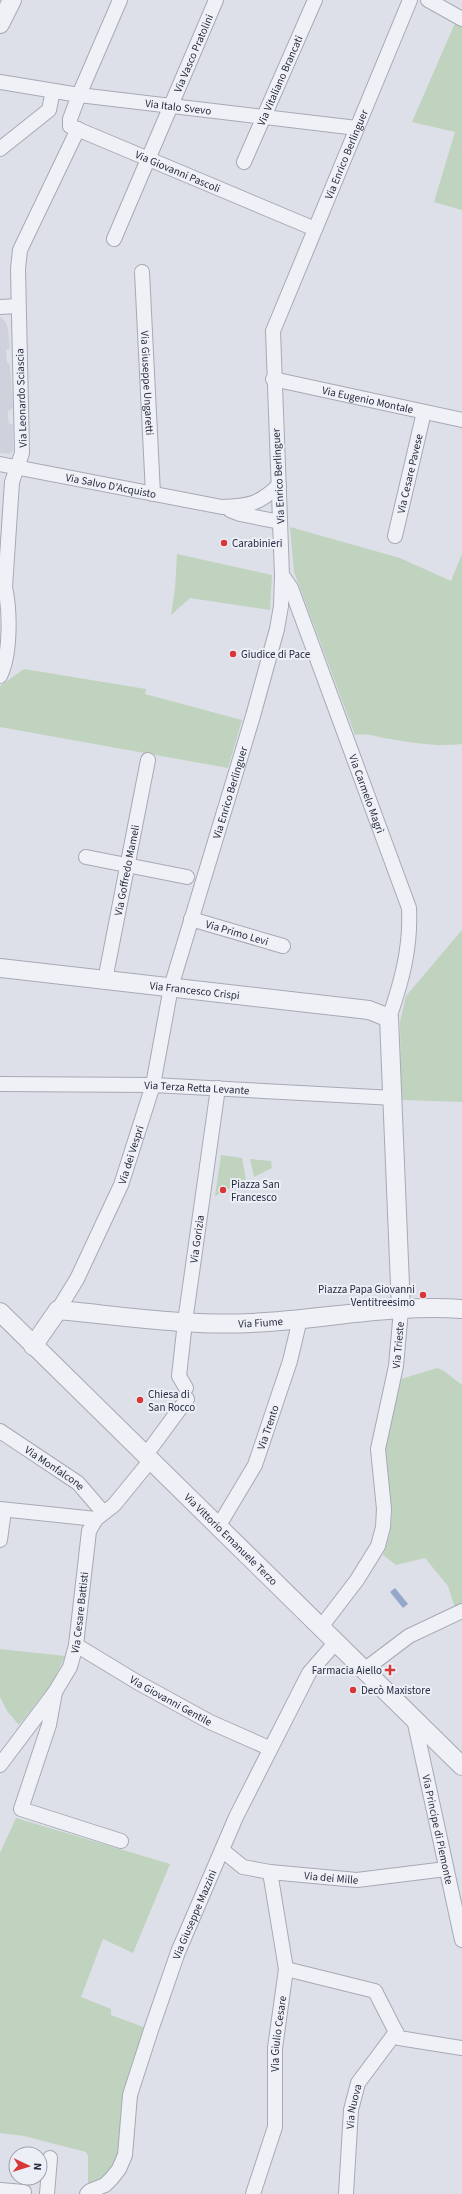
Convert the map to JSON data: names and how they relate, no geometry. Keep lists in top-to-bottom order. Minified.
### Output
{"streets":{"street":["Via Vasco Pratolini","Via Vitaliano Brancati","Via Italo Svevo","Via Enrico Berlinguer","Via Giovanni Pascoli","Via Giuseppe Ungaretti","Via Leonardo Sciascia","Via Eugenio Montale","Via Cesare Pavese","Via Salvo D'Acquisto","Via Carmelo Magrì","Via Goffredo Mameli","Via Primo Levi","Via Francesco Crispi","Via Terza Retta Levante","Via dei Vespri","Via Gorizia","Via Fiume","Via Trieste","Via Trento","Via Monfalcone","Via Vittorio Emanuele Terzo","Via Cesare Battisti","Via Giovanni Gentile","Via Principe di Piemonte","Via dei Mille","Via Giuseppe Mazzini","Via Giulio Cesare","Via Nuova"]},"crossings":[["Via Vasco Pratolini","Via Italo Svevo"],["Via Vasco Pratolini","Via Giovanni Pascoli"],["Via Vitaliano Brancati","Via Italo Svevo"],["Via Italo Svevo","Via Enrico Berlinguer"],["Via Enrico Berlinguer","Via Giovanni Pascoli"],["Via Enrico Berlinguer","Via Eugenio Montale"],["Via Enrico Berlinguer","Via Carmelo Magrì"],["Via Enrico Berlinguer","Via Primo Levi"],["Via Enrico Berlinguer","Via Francesco Crispi"],["Via Enrico Berlinguer","Via dei Vespri"],["Via Giovanni Pascoli","Via Leonardo Sciascia"],["Via Giuseppe Ungaretti","Via Salvo D'Acquisto"],["Via Leonardo Sciascia","Via Salvo D'Acquisto"],["Via Eugenio Montale","Via Cesare Pavese"],["Via Carmelo Magrì","Via Francesco Crispi"],["Via Carmelo Magrì","Via Trieste"],["Via Goffredo Mameli","Via Francesco Crispi"],["Via Francesco Crispi","Via dei Vespri"],["Via Francesco Crispi","Via Trieste"],["Via Terza Retta Levante","Via dei Vespri"],["Via Terza Retta Levante","Via Gorizia"],["Via Terza Retta Levante","Via Trieste"],["Via dei Vespri","Via Fiume"],["Via Gorizia","Via Fiume"],["Via Gorizia","Via Vittorio Emanuele Terzo"],["Via Gorizia","Via Cesare Battisti"],["Via Fiume","Via Trieste"],["Via Fiume","Via Trento"],["Via Trieste","Via Vittorio Emanuele Terzo"],["Via Trento","Via Vittorio Emanuele Terzo"],["Via Monfalcone","Via Cesare Battisti"],["Via Vittorio Emanuele Terzo","Via Cesare Battisti"],["Via Vittorio Emanuele Terzo","Via Principe di Piemonte"],["Via Vittorio Emanuele Terzo","Via Giuseppe Mazzini"],["Via Cesare Battisti","Via Giovanni Gentile"],["Via Giovanni Gentile","Via Giuseppe Mazzini"],["Via Principe di Piemonte","Via dei Mille"],["Via dei Mille","Via Giuseppe Mazzini"],["Via dei Mille","Via Giulio Cesare"]],"places":{"other":["Carabinieri","Giudice di Pace","Piazza San Francesco","Piazza Papa Giovanni Ventitreesimo","Chiesa di San Rocco","Decò Maxistore"],"health":["Farmacia Aiello"]},"north":"right"}
